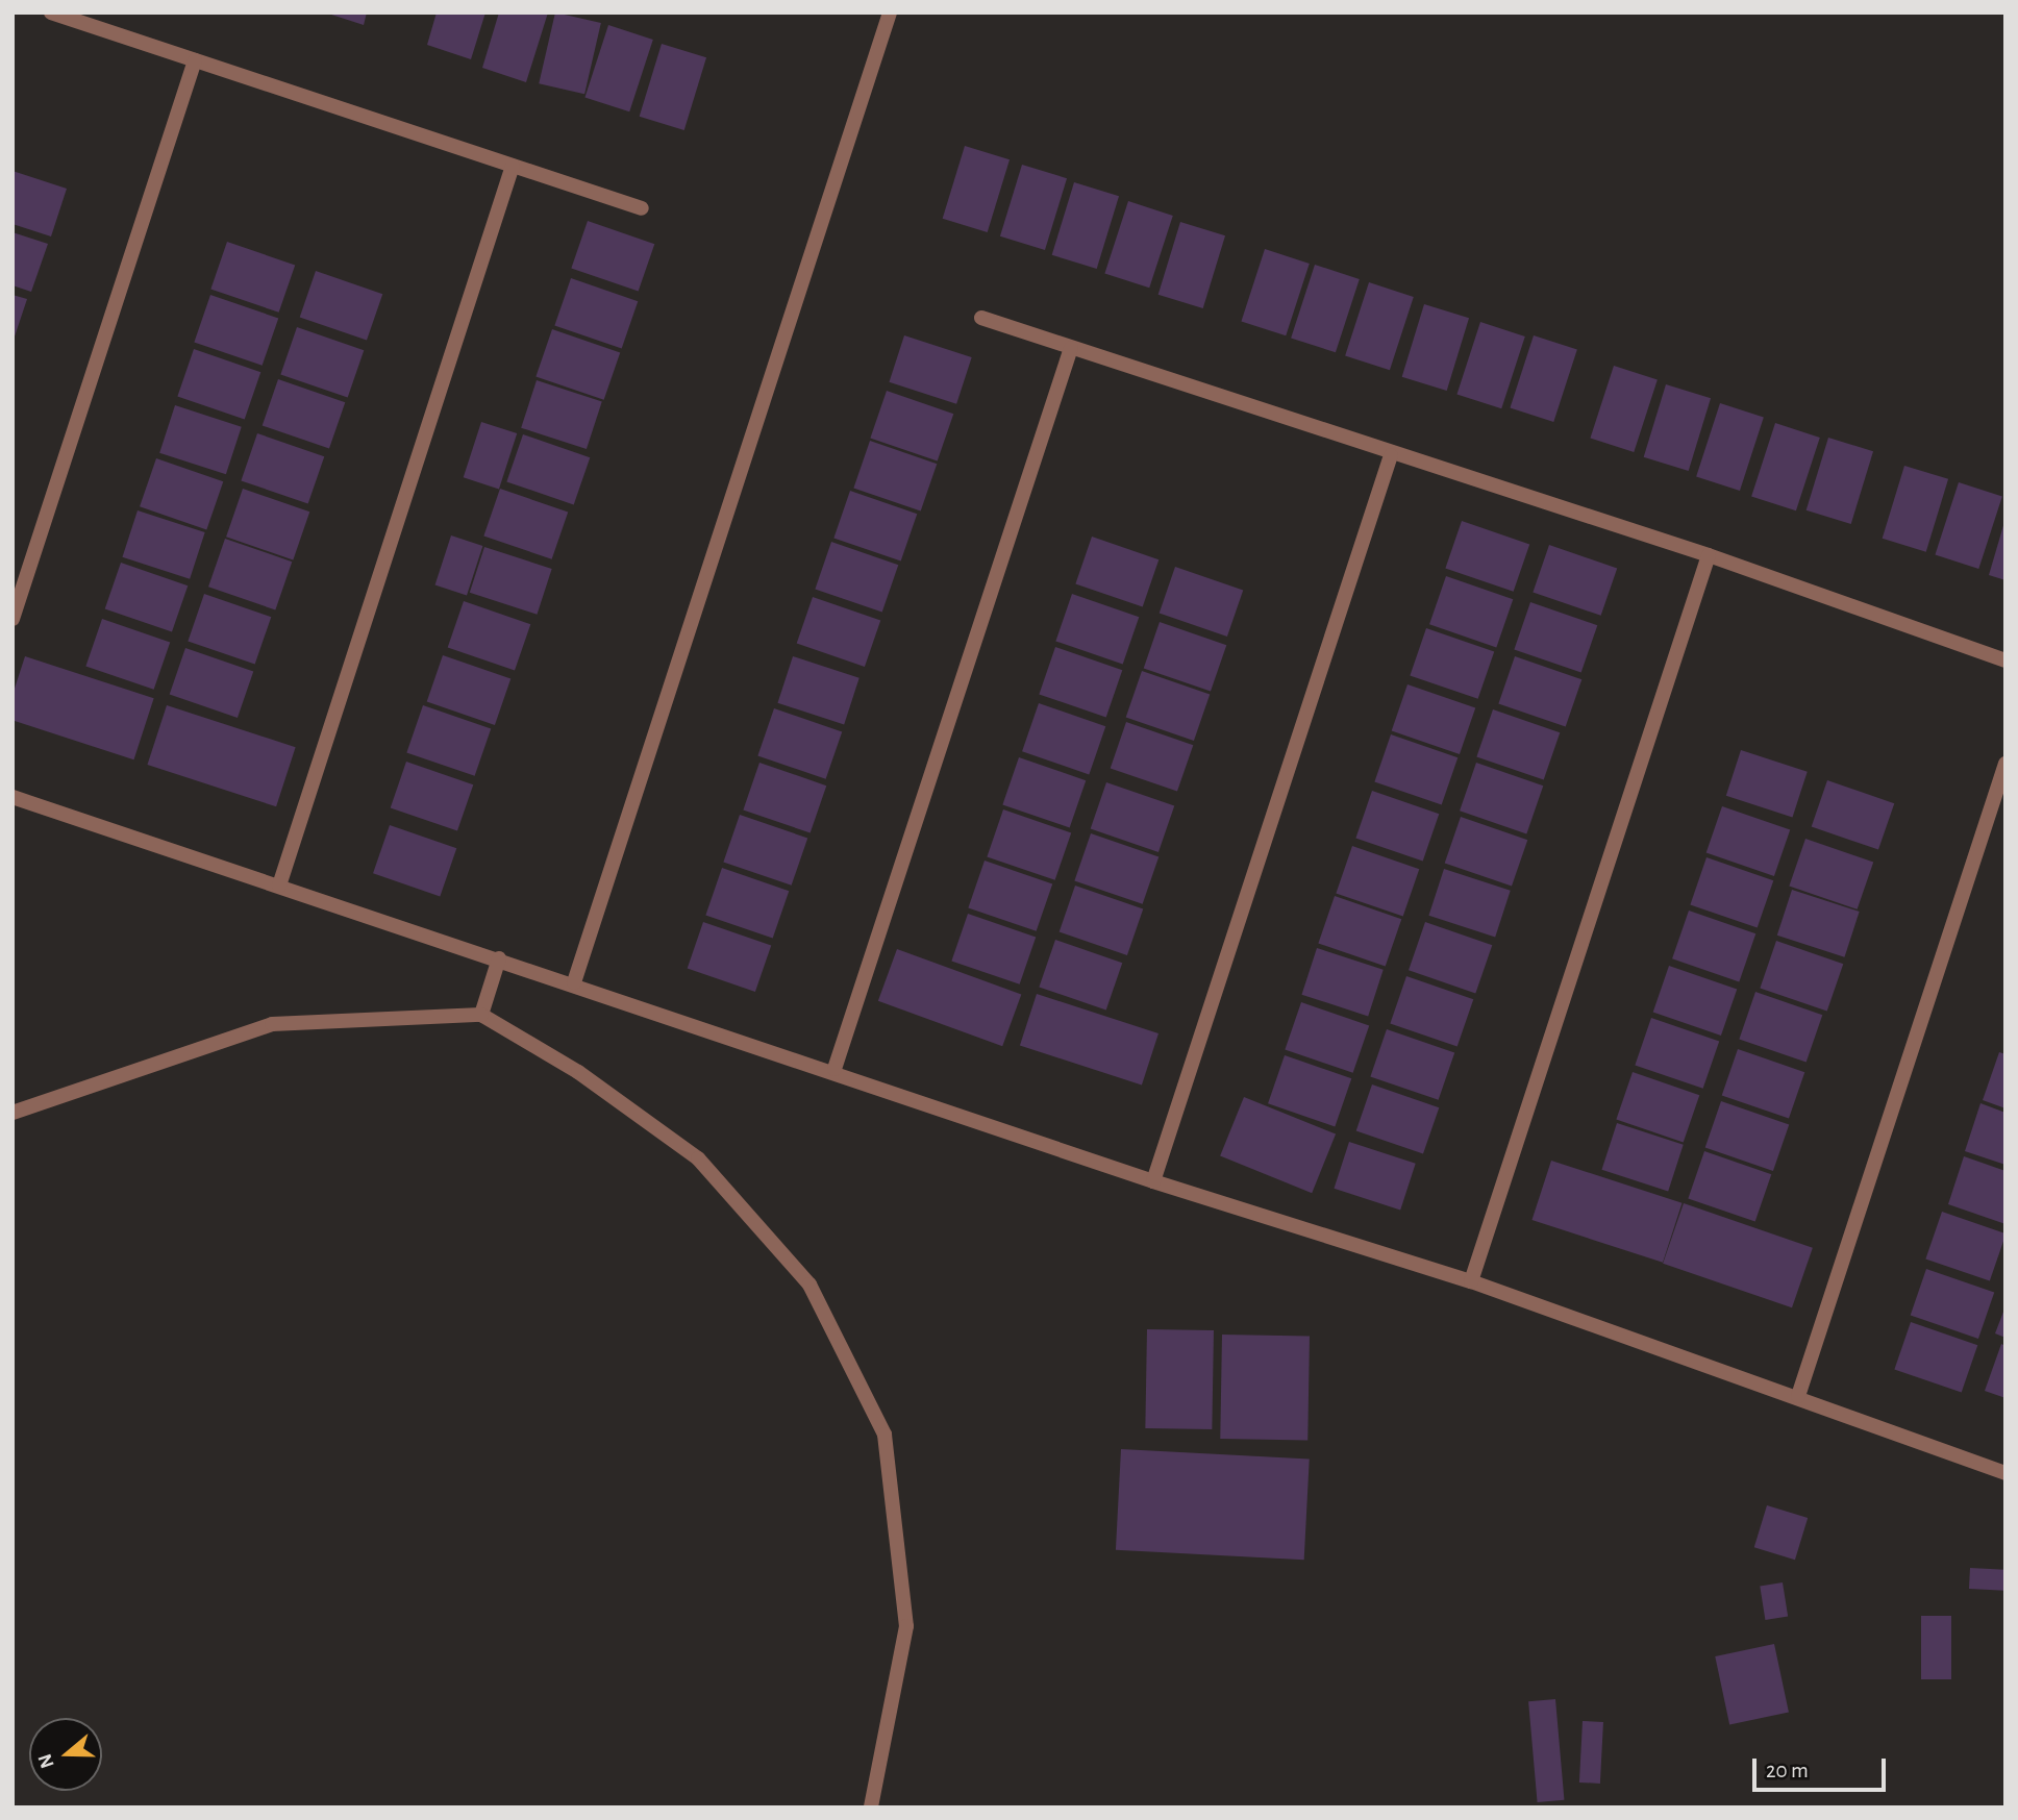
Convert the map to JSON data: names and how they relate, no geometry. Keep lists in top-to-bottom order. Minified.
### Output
{"scale_bar":"20 m","north":"left"}
